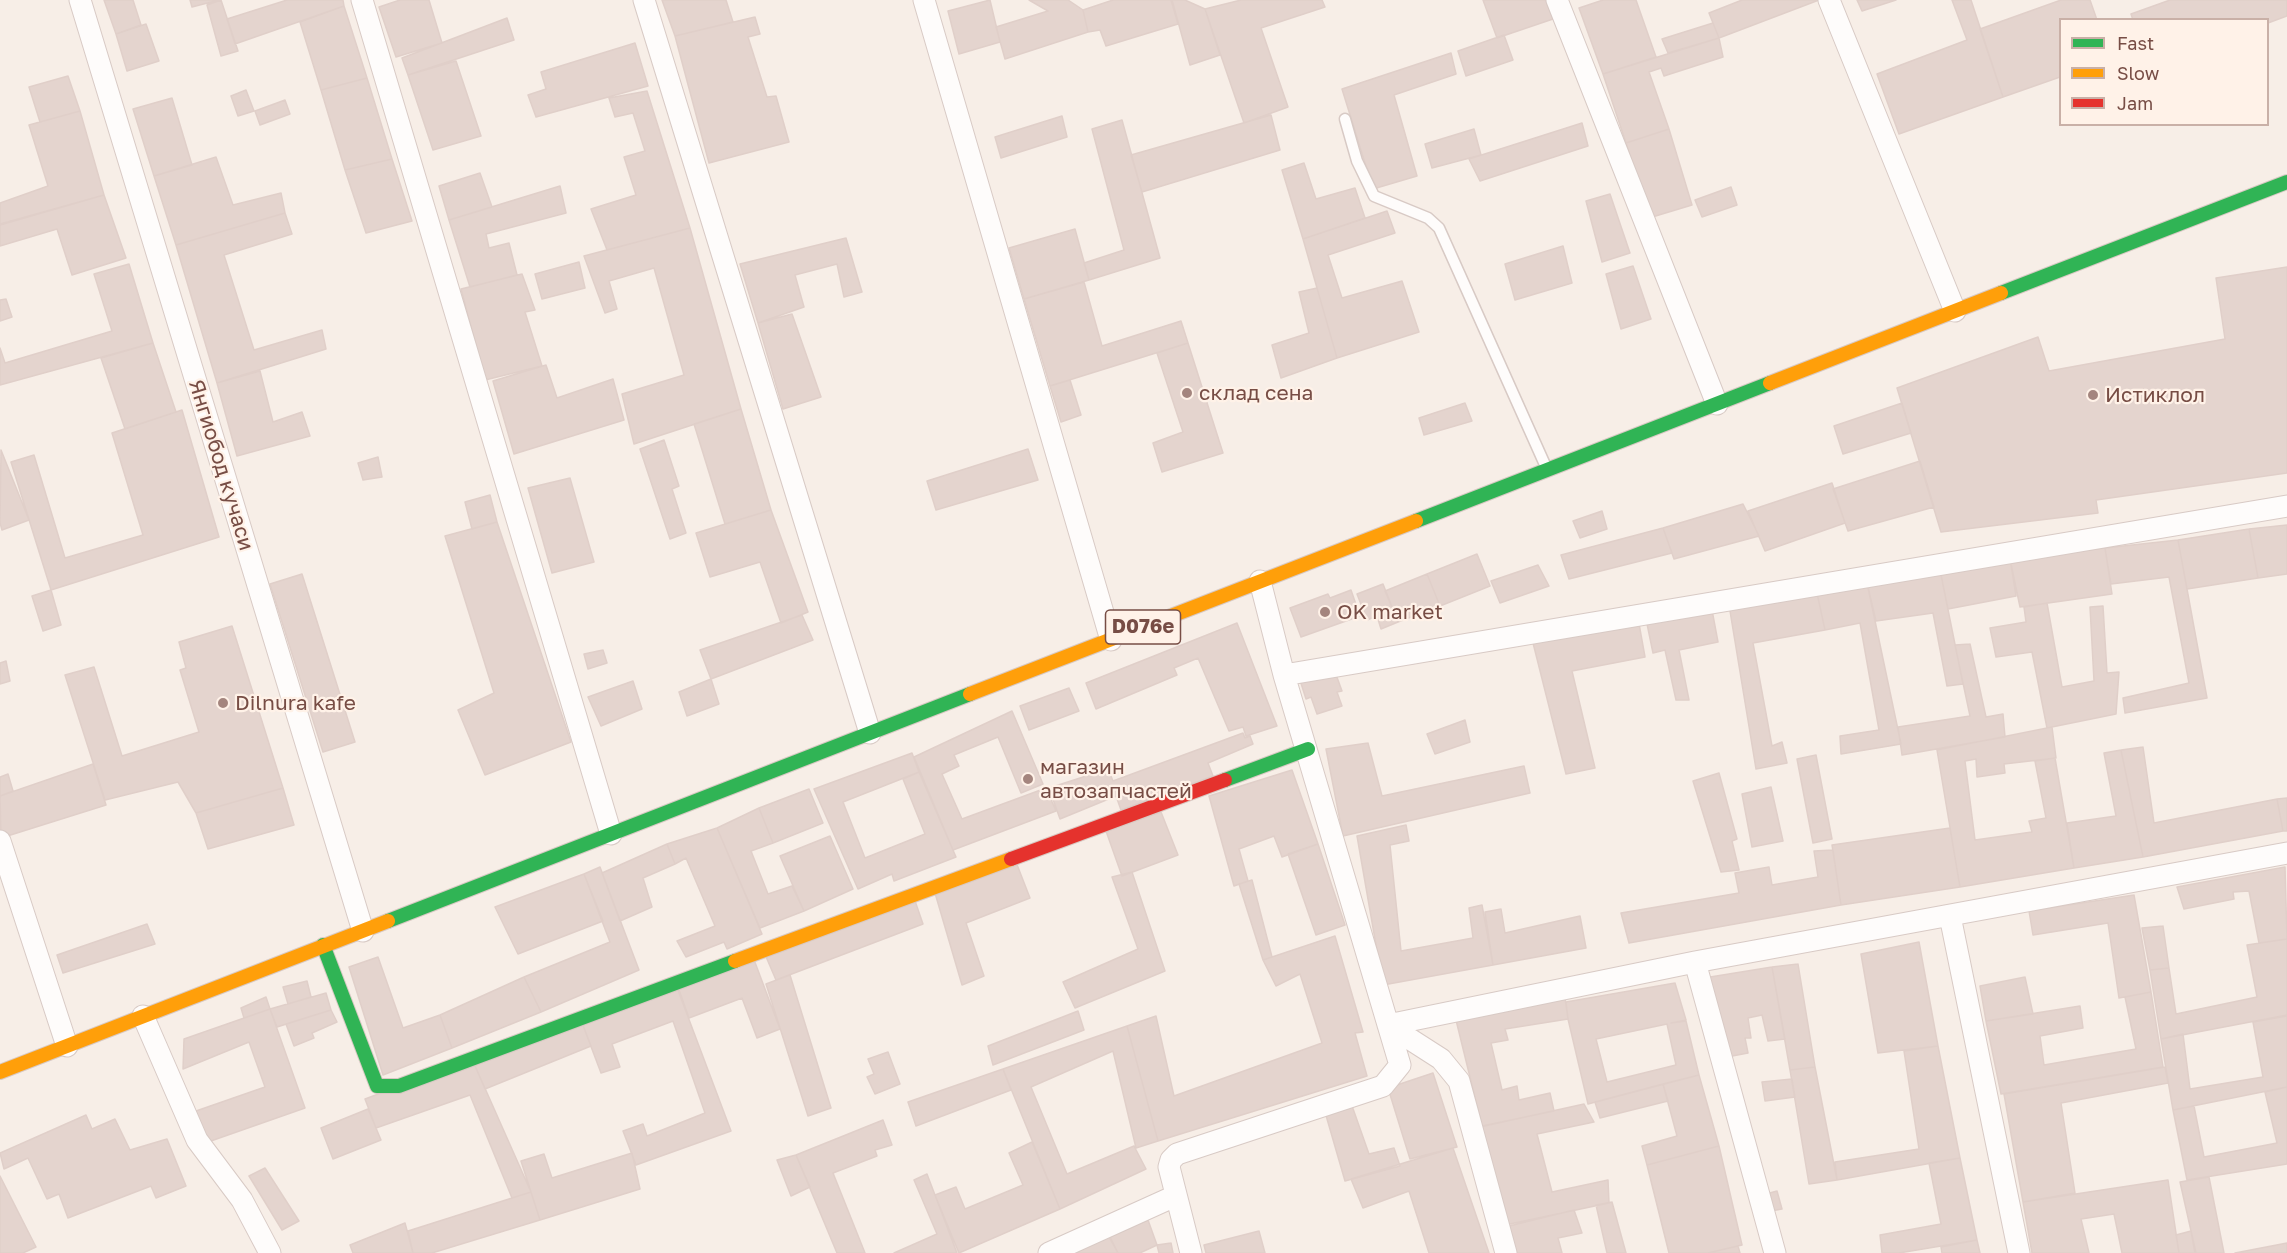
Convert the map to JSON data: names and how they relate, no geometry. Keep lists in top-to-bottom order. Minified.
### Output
{"streets":{"main road":["D076e"],"street":["Янгиобод кучаси"]},"crossings":[["Янгиобод кучаси","D076e"]],"places":["склад сена","Истиклол","OK market","Dilnura kafe","магазин автозапчастей"],"legend":["Fast","Slow","Jam"]}
